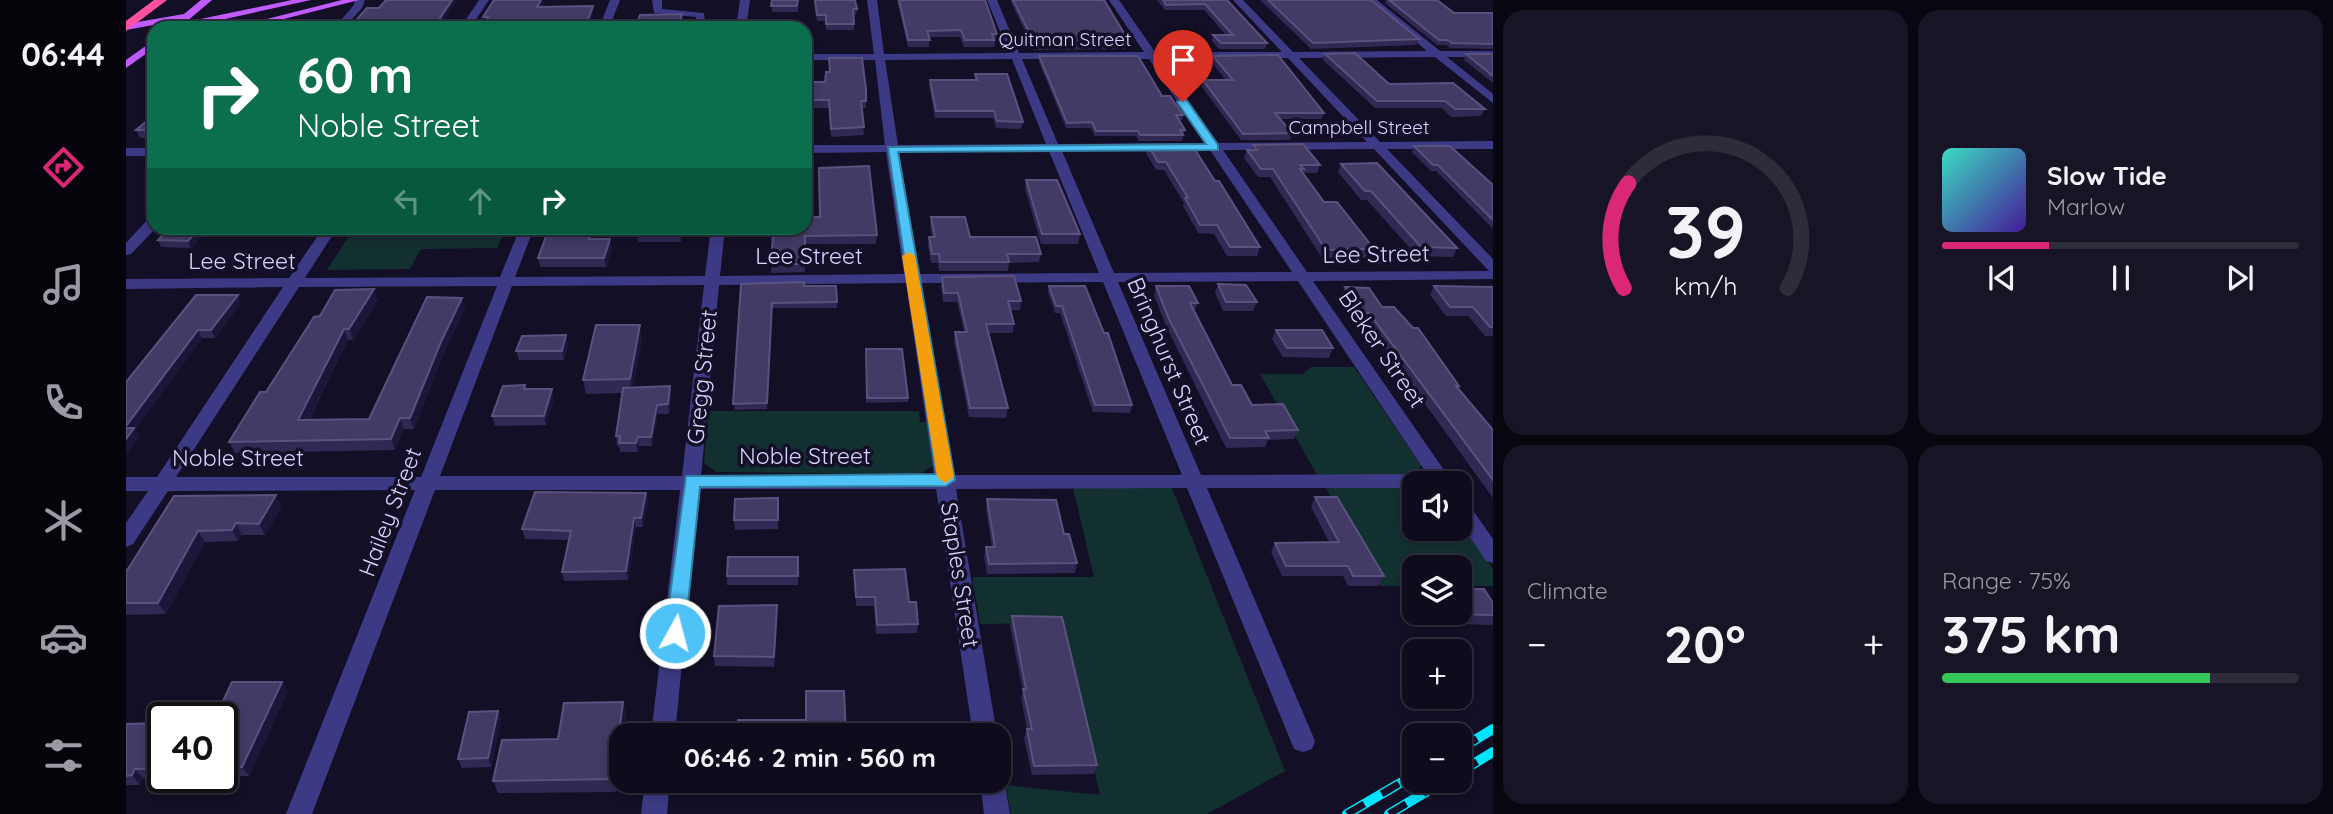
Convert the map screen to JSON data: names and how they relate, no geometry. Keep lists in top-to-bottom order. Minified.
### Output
{"streets":{"street":["Quitman Street","Campbell Street","Lee Street","Bleker Street","Bringhurst Street","Gregg Street","Noble Street","Hailey Street","Staples Street"]},"crossings":[["Quitman Street","Bleker Street"],["Quitman Street","Bringhurst Street"],["Quitman Street","Staples Street"],["Campbell Street","Bleker Street"],["Campbell Street","Bringhurst Street"],["Campbell Street","Staples Street"],["Lee Street","Bleker Street"],["Lee Street","Bringhurst Street"],["Lee Street","Gregg Street"],["Lee Street","Hailey Street"],["Lee Street","Staples Street"],["Bringhurst Street","Noble Street"],["Gregg Street","Noble Street"],["Noble Street","Hailey Street"],["Noble Street","Staples Street"]],"page":{"tabs":"06:44","turn":["60 m","Noble Street"],"song":["Slow Tide","Marlow"],"tile":["Climate",["Range · 75%","375 km"]],"map_buttons":["+","−"],"heat":["−","20°","+"],"limit":"40","trip":"06:46 · 2 min · 560 m","gauge":["39","km/h"]}}
